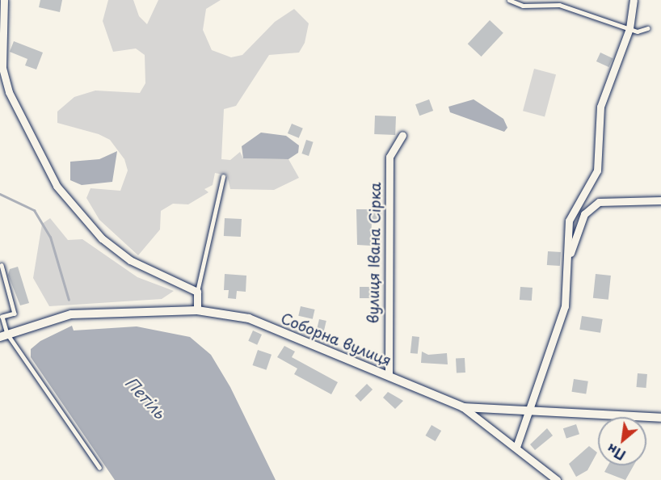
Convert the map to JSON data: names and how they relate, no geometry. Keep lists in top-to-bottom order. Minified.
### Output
{"streets":{"street":["вулиця Івана Сірка","Соборна вулиця"]},"crossings":[["вулиця Івана Сірка","Соборна вулиця"]],"water":["Петіль"],"north":"bottom left"}
